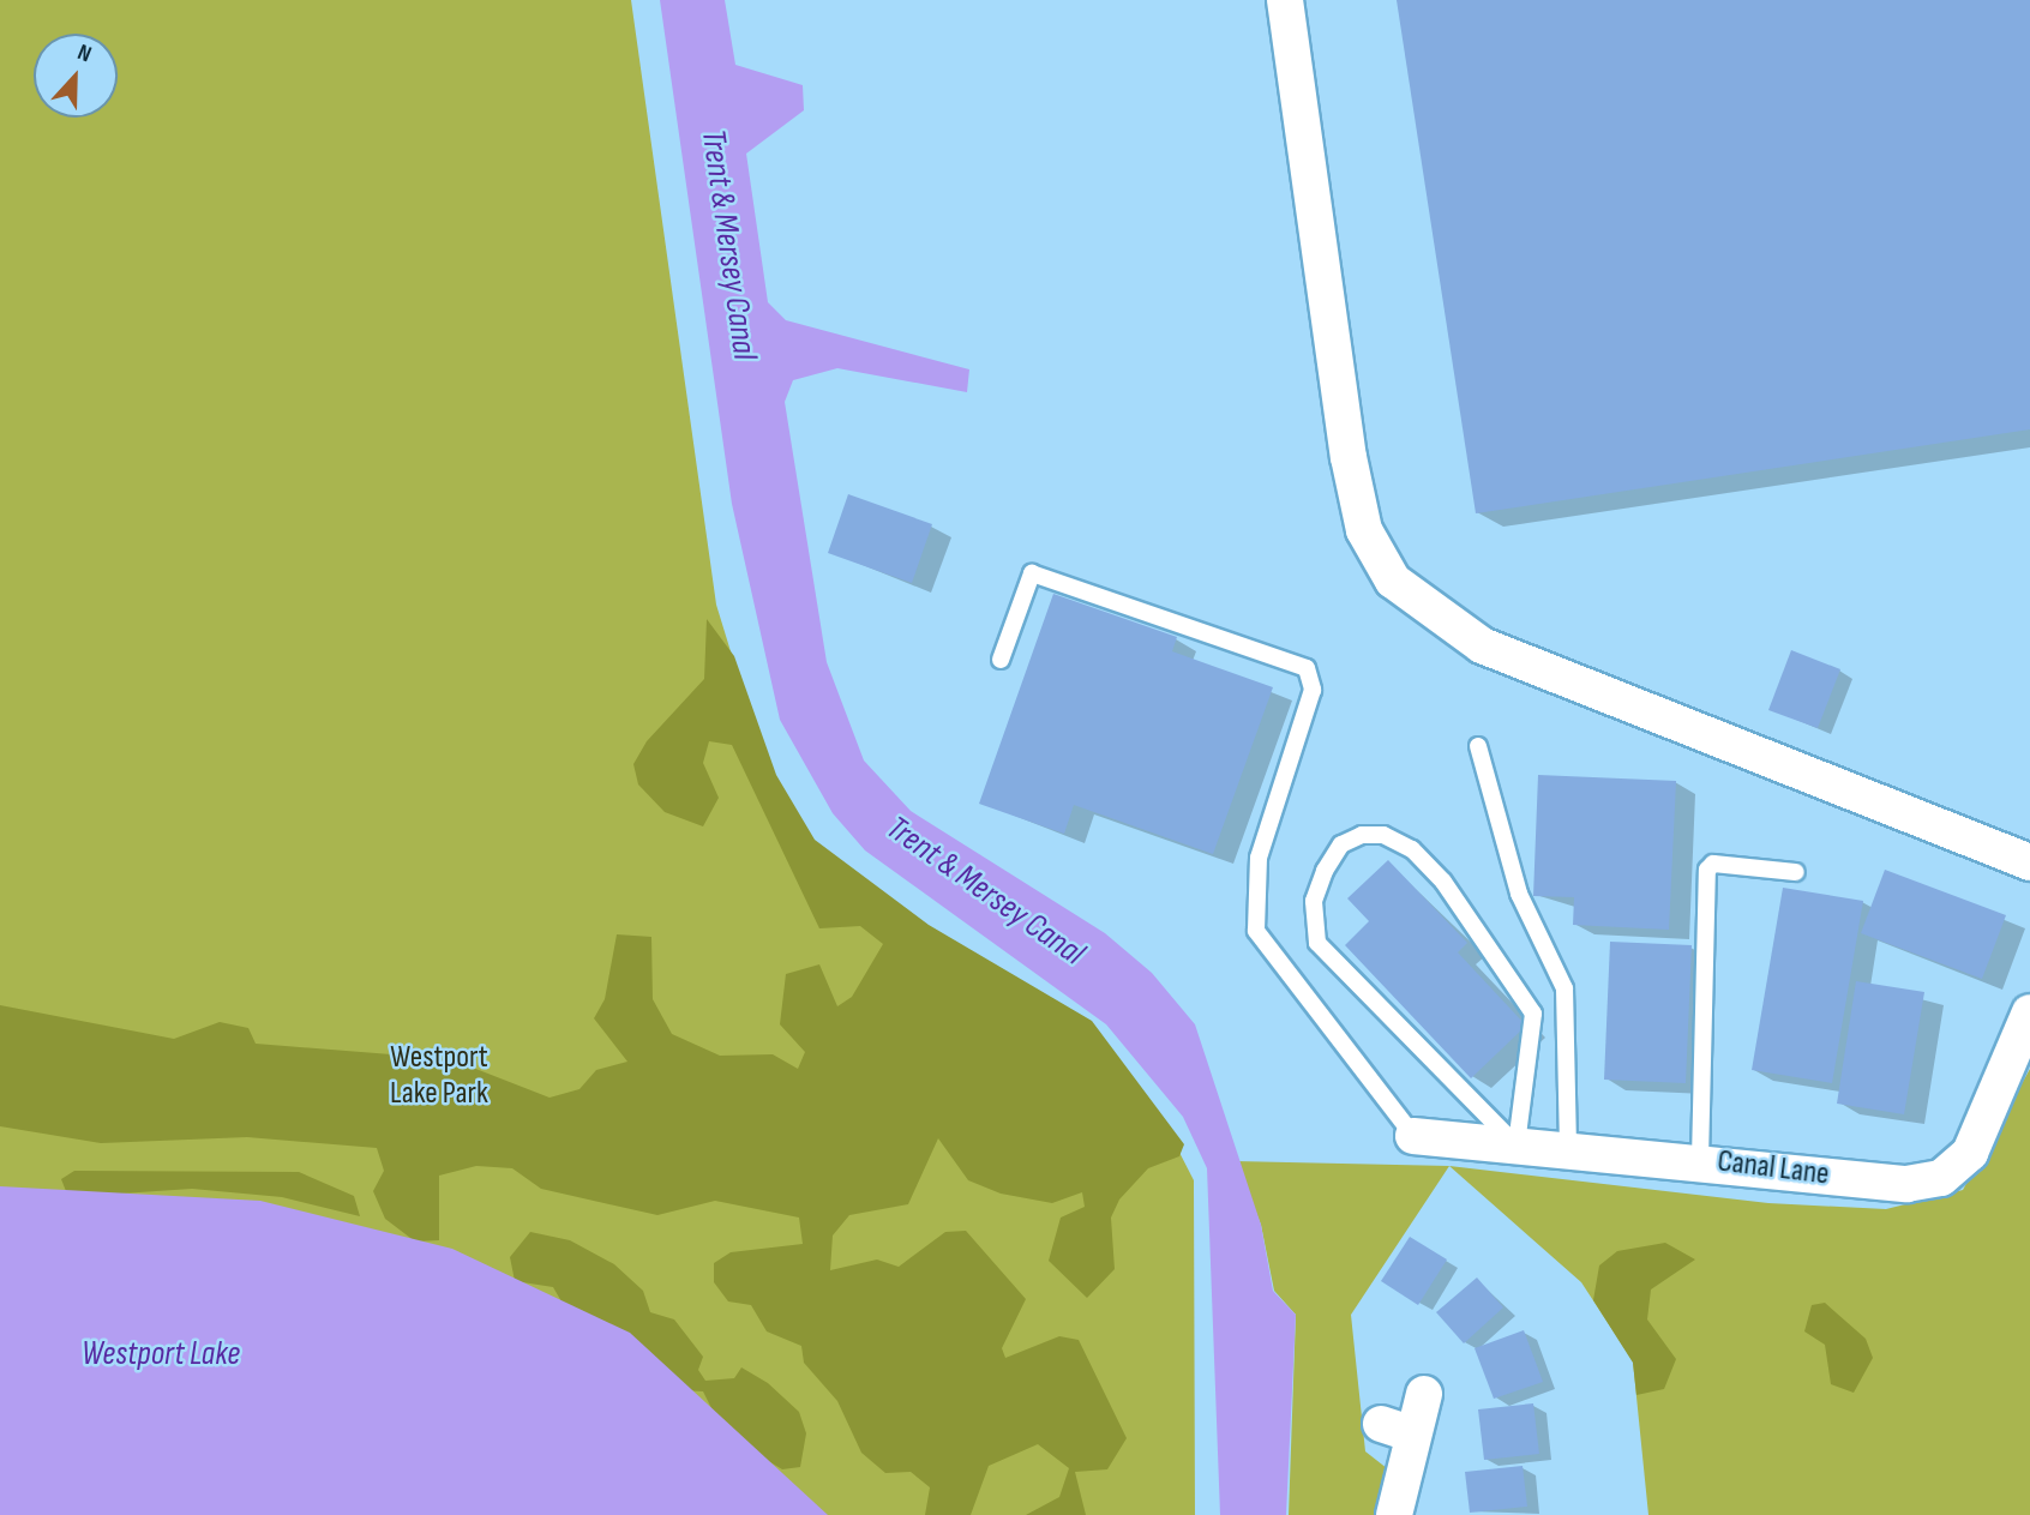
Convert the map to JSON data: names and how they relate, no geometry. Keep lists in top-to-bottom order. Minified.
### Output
{"streets":{"street":["Canal Lane"]},"water":["Trent & Mersey Canal","Westport Lake"],"parks":["Westport Lake Park"],"north":"top"}
